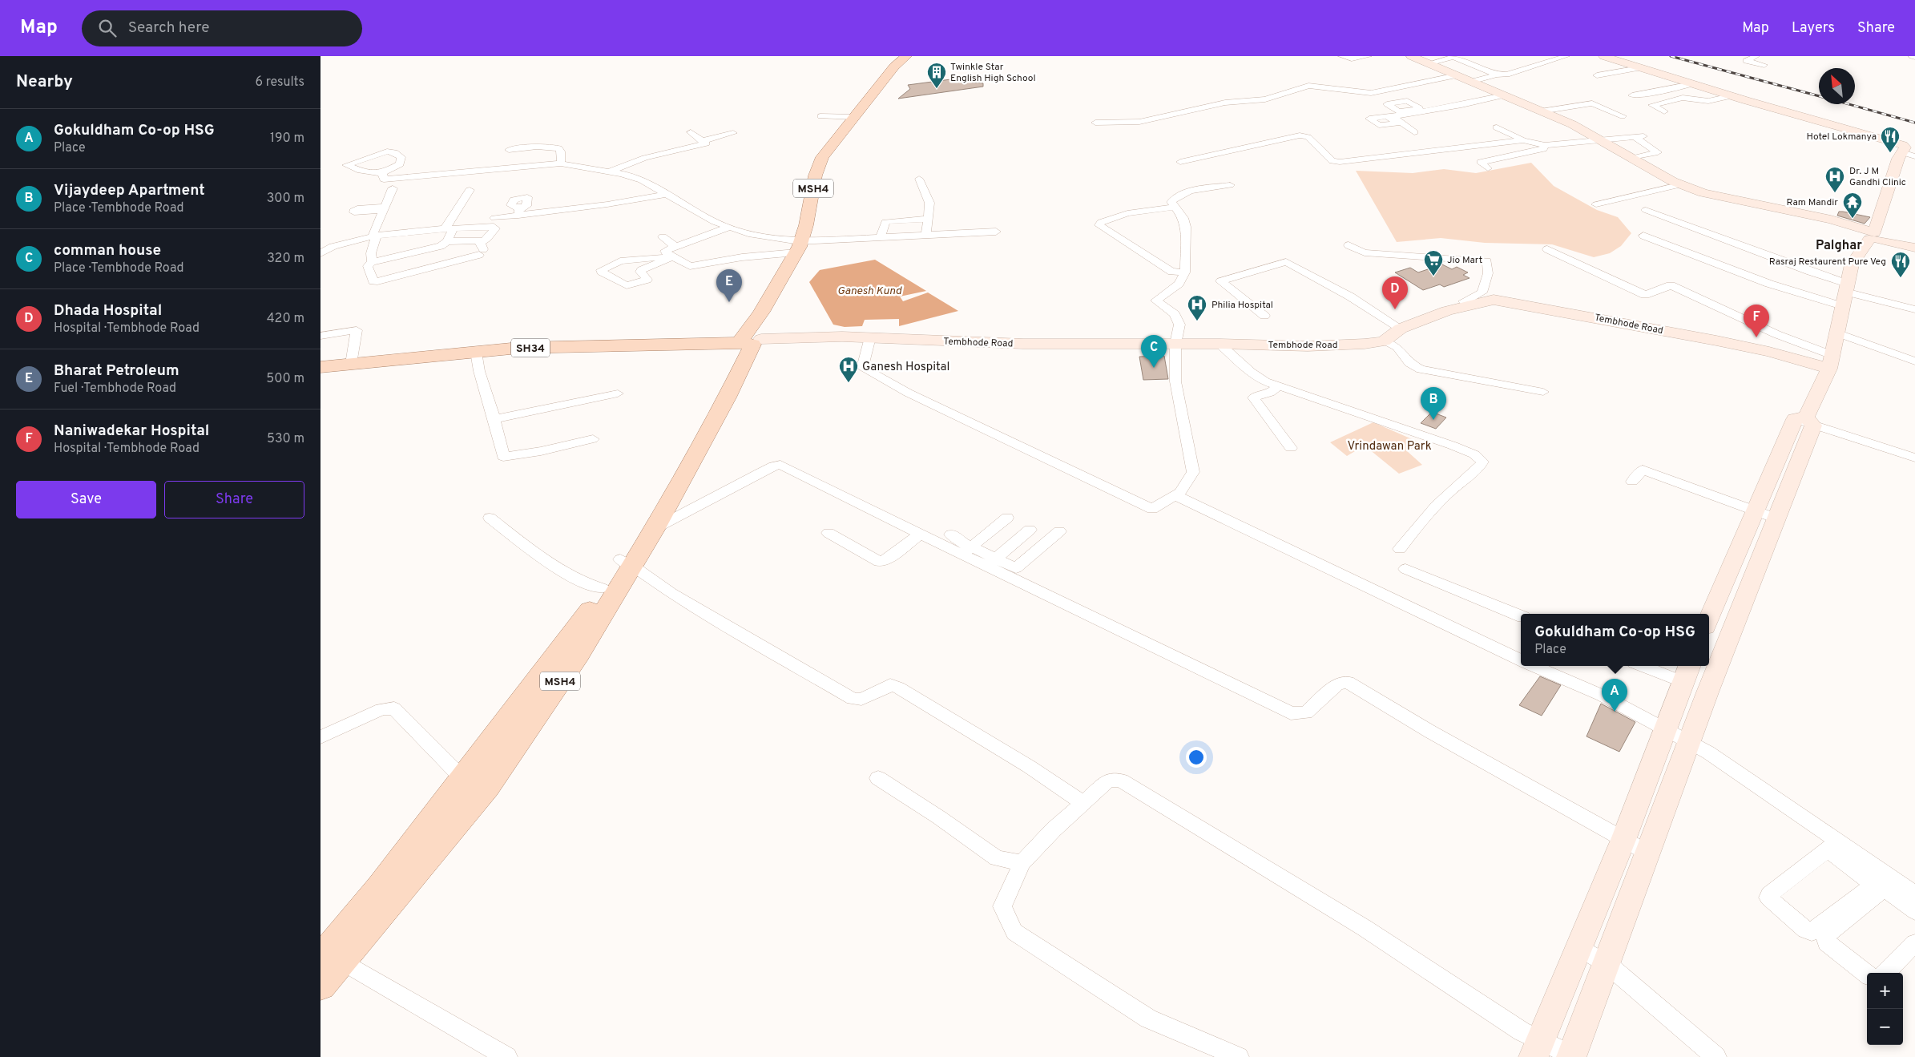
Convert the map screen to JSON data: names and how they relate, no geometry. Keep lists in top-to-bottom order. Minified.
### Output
{"streets":{"main road":["MSH4","Tembhode Road","SH34"]},"crossings":[["MSH4","Tembhode Road"],["MSH4","SH34"],["Tembhode Road","SH34"]],"districts":["Palghar"],"water":["Ganesh Kund"],"parks":["Vrindawan Park"],"places":{"building":["Twinkle Star English High School"],"restaurant":["Hotel Lokmanya","Rasraj Restaurent Pure Veg"],"hospital":["Dr. J M Gandhi Clinic","Philia Hospital","Ganesh Hospital"],"temple":["Ram Mandir"],"supermarket":["Jio Mart"]},"north":"top left","page":{"header":"Map","search":"Search here","nav":["Map","Layers","Share"],"heading":["Nearby","6 results"],"list":[{"mark":"A","name":"Gokuldham Co-op HSG","note":"Place","value":"190 m"},{"mark":"B","name":"Vijaydeep Apartment","note":"Place · Tembhode Road","value":"300 m"},{"mark":"C","name":"comman house","note":"Place · Tembhode Road","value":"320 m"},{"mark":"D","name":"Dhada Hospital","note":"Hospital · Tembhode Road","value":"420 m"},{"mark":"E","name":"Bharat Petroleum","note":"Fuel · Tembhode Road","value":"500 m"},{"mark":"F","name":"Naniwadekar Hospital","note":"Hospital · Tembhode Road","value":"530 m"}],"pins":["E","D","F","C","B","A"],"buttons":["Save","Share"],"popup":["Gokuldham Co-op HSG","Place"],"map_buttons":["+","−"]}}
